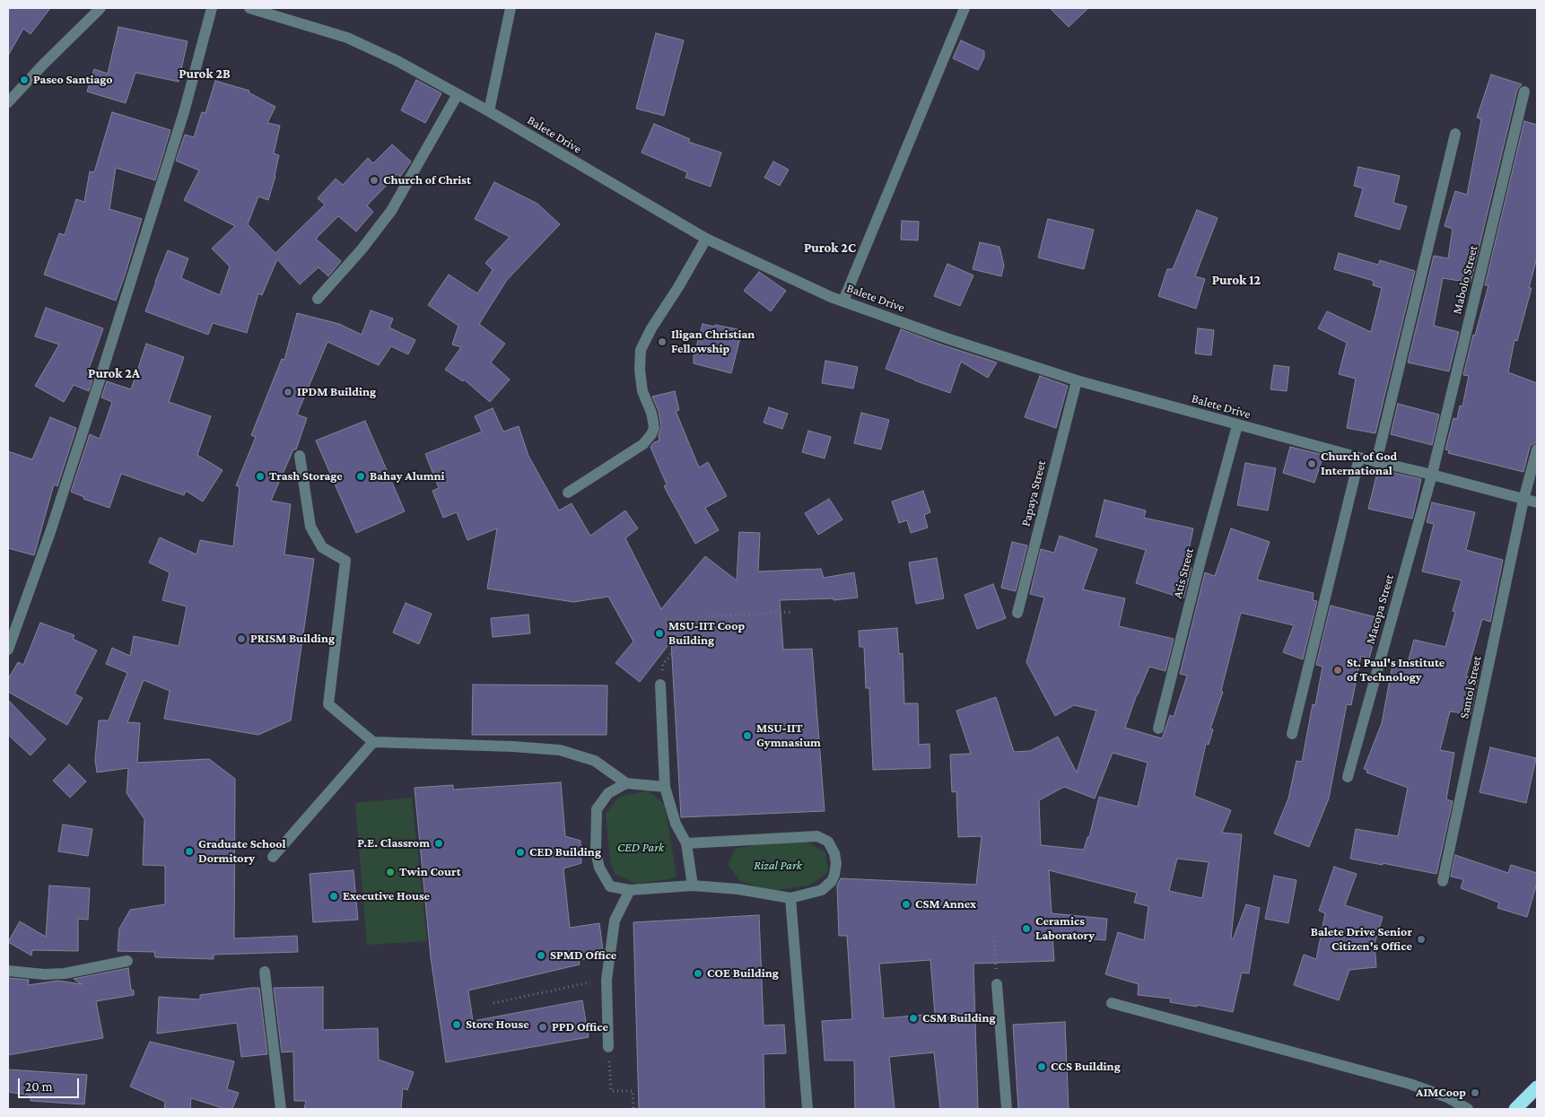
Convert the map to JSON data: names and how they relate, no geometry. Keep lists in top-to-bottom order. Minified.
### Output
{"streets":{"street":["Balete Drive","Mabolo Street","Papaya Street","Atis Street","Macopa Street","Santol Street"]},"crossings":[["Balete Drive","Mabolo Street"],["Balete Drive","Papaya Street"],["Balete Drive","Atis Street"],["Balete Drive","Macopa Street"],["Balete Drive","Santol Street"],["Mabolo Street","Macopa Street"]],"districts":["Purok 2B","Purok 2C","Purok 12","Purok 2A"],"parks":["CED Park","Rizal Park"],"places":["Paseo Santiago","Church of Christ","Iligan Christian Fellowship","IPDM Building","Church of God International","Trash Storage","Bahay Alumni","MSU-IIT Coop Building","PRISM Building","St. Paul's Institute of Technology","MSU-IIT Gymnasium","P.E. Classrom","Graduate School Dormitory","CED Building","Twin Court","Executive House","CSM Annex","Ceramics Laboratory","Balete Drive Senior Citizen's Office","SPMD Office","COE Building","CSM Building","Store House","PPD Office","CCS Building","AIMCoop"],"scale_bar":"20 m"}
